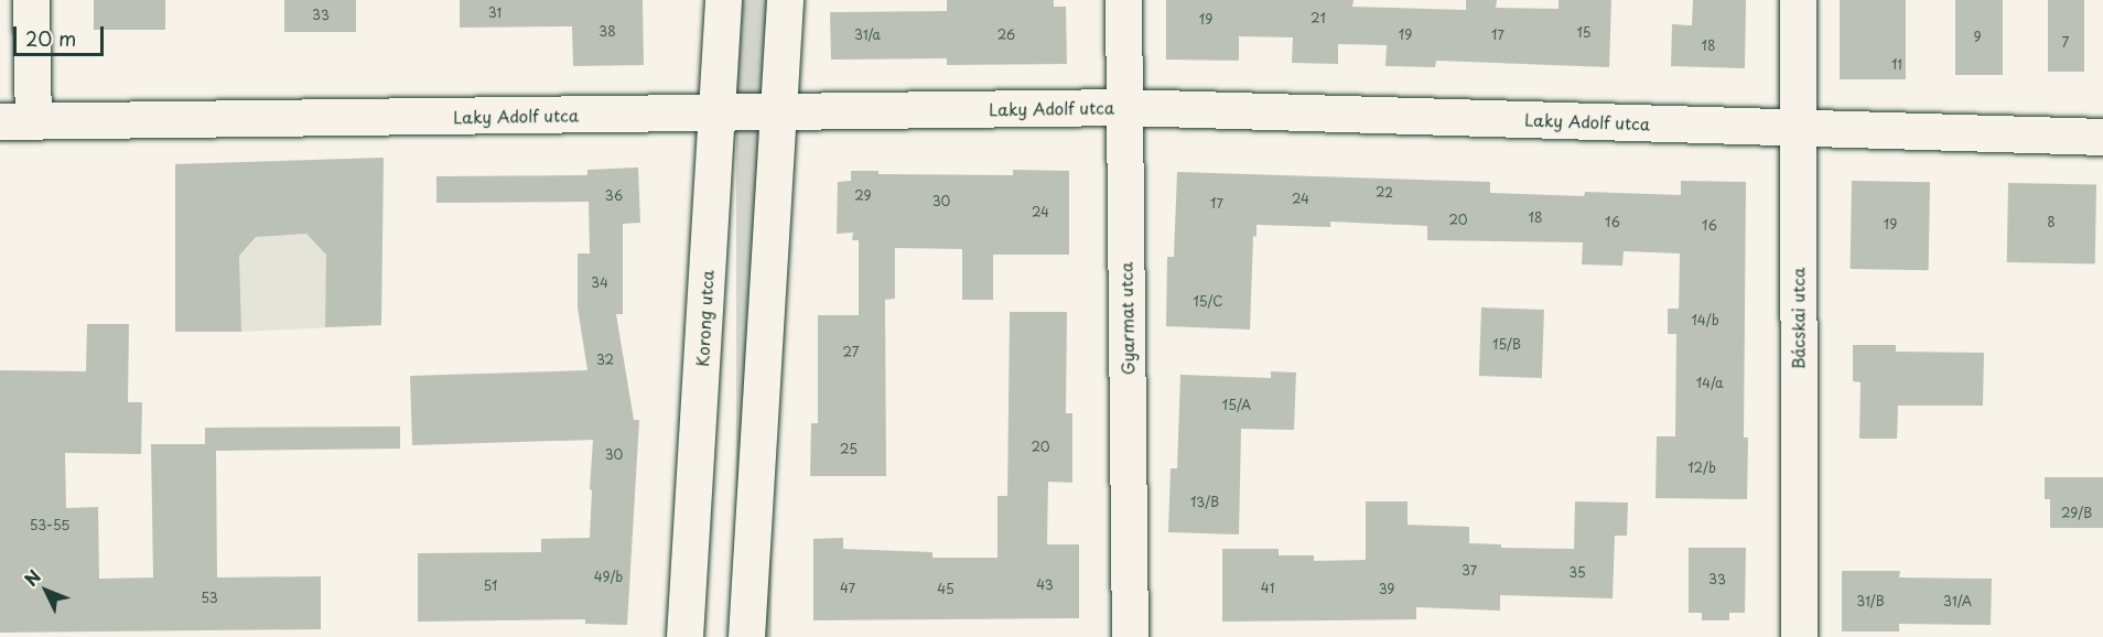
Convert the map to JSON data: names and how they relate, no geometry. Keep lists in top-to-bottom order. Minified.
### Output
{"streets":{"street":["Laky Adolf utca","Korong utca","Gyarmat utca","Bácskai utca"]},"crossings":[["Laky Adolf utca","Korong utca"],["Laky Adolf utca","Gyarmat utca"],["Laky Adolf utca","Bácskai utca"]],"house_numbers":["31","33","21","19","38","15","31/a","26","19","17","9","7","18","11","22","36","29","24","30","17","24","18","20","16","8","19","16","34","15/C","14/b","15/B","27","32","14/a","15/A","20","25","30","12/b","13/B","29/B","53-55","37","35","49/b","33","43","51","47","41","45","39","53","31/B","31/A"],"scale_bar":"20 m","north":"top left"}
